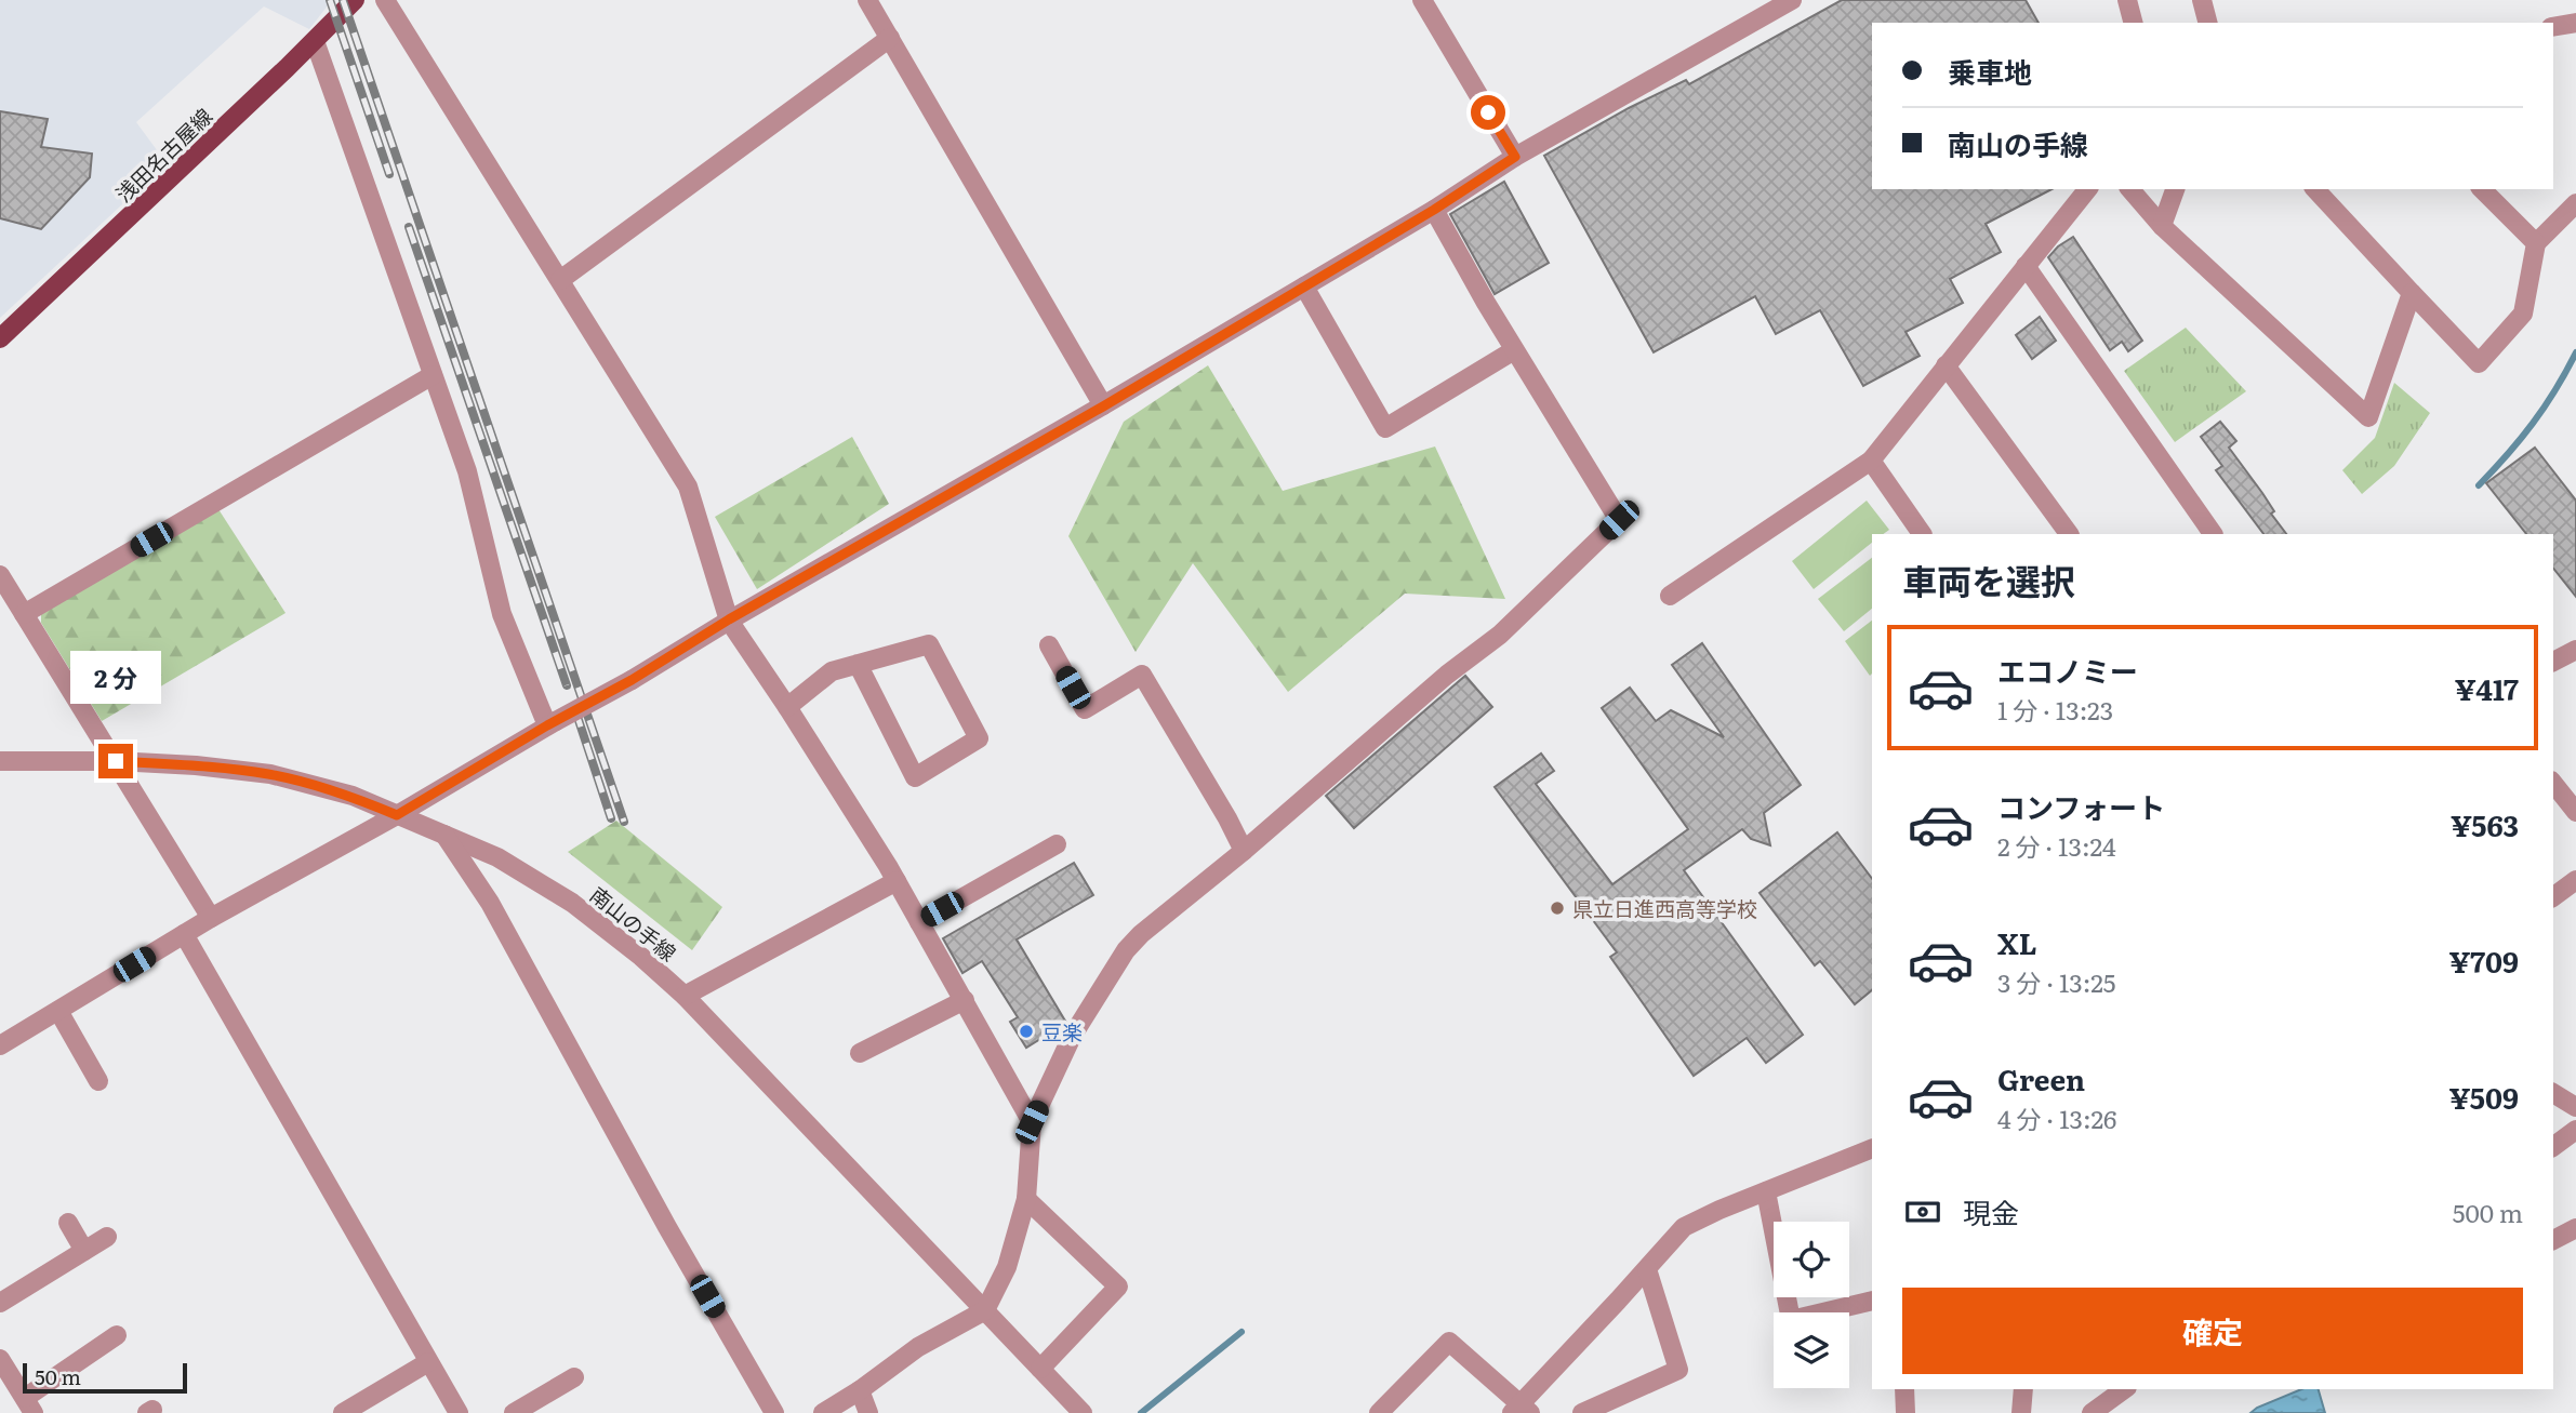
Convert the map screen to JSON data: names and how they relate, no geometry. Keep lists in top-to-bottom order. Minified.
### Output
{"streets":{"main road":["浅田名古屋線"],"street":["南山の手線"]},"places":["県立日進西高等学校","豆楽"],"scale_bar":"50 m","page":{"banner":["乗車地","南山の手線"],"heading":"車両を選択","list":[{"name":"エコノミー","note":"1 分 · 13:23","value":"¥417"},{"name":"コンフォート","note":"2 分 · 13:24","value":"¥563"},{"name":"XL","note":"3 分 · 13:25","value":"¥709"},{"name":"Green","note":"4 分 · 13:26","value":"¥509"}],"bubble":"2 分","pay":["現金","500 m"],"buttons":"確定","scale":"50 m"}}
